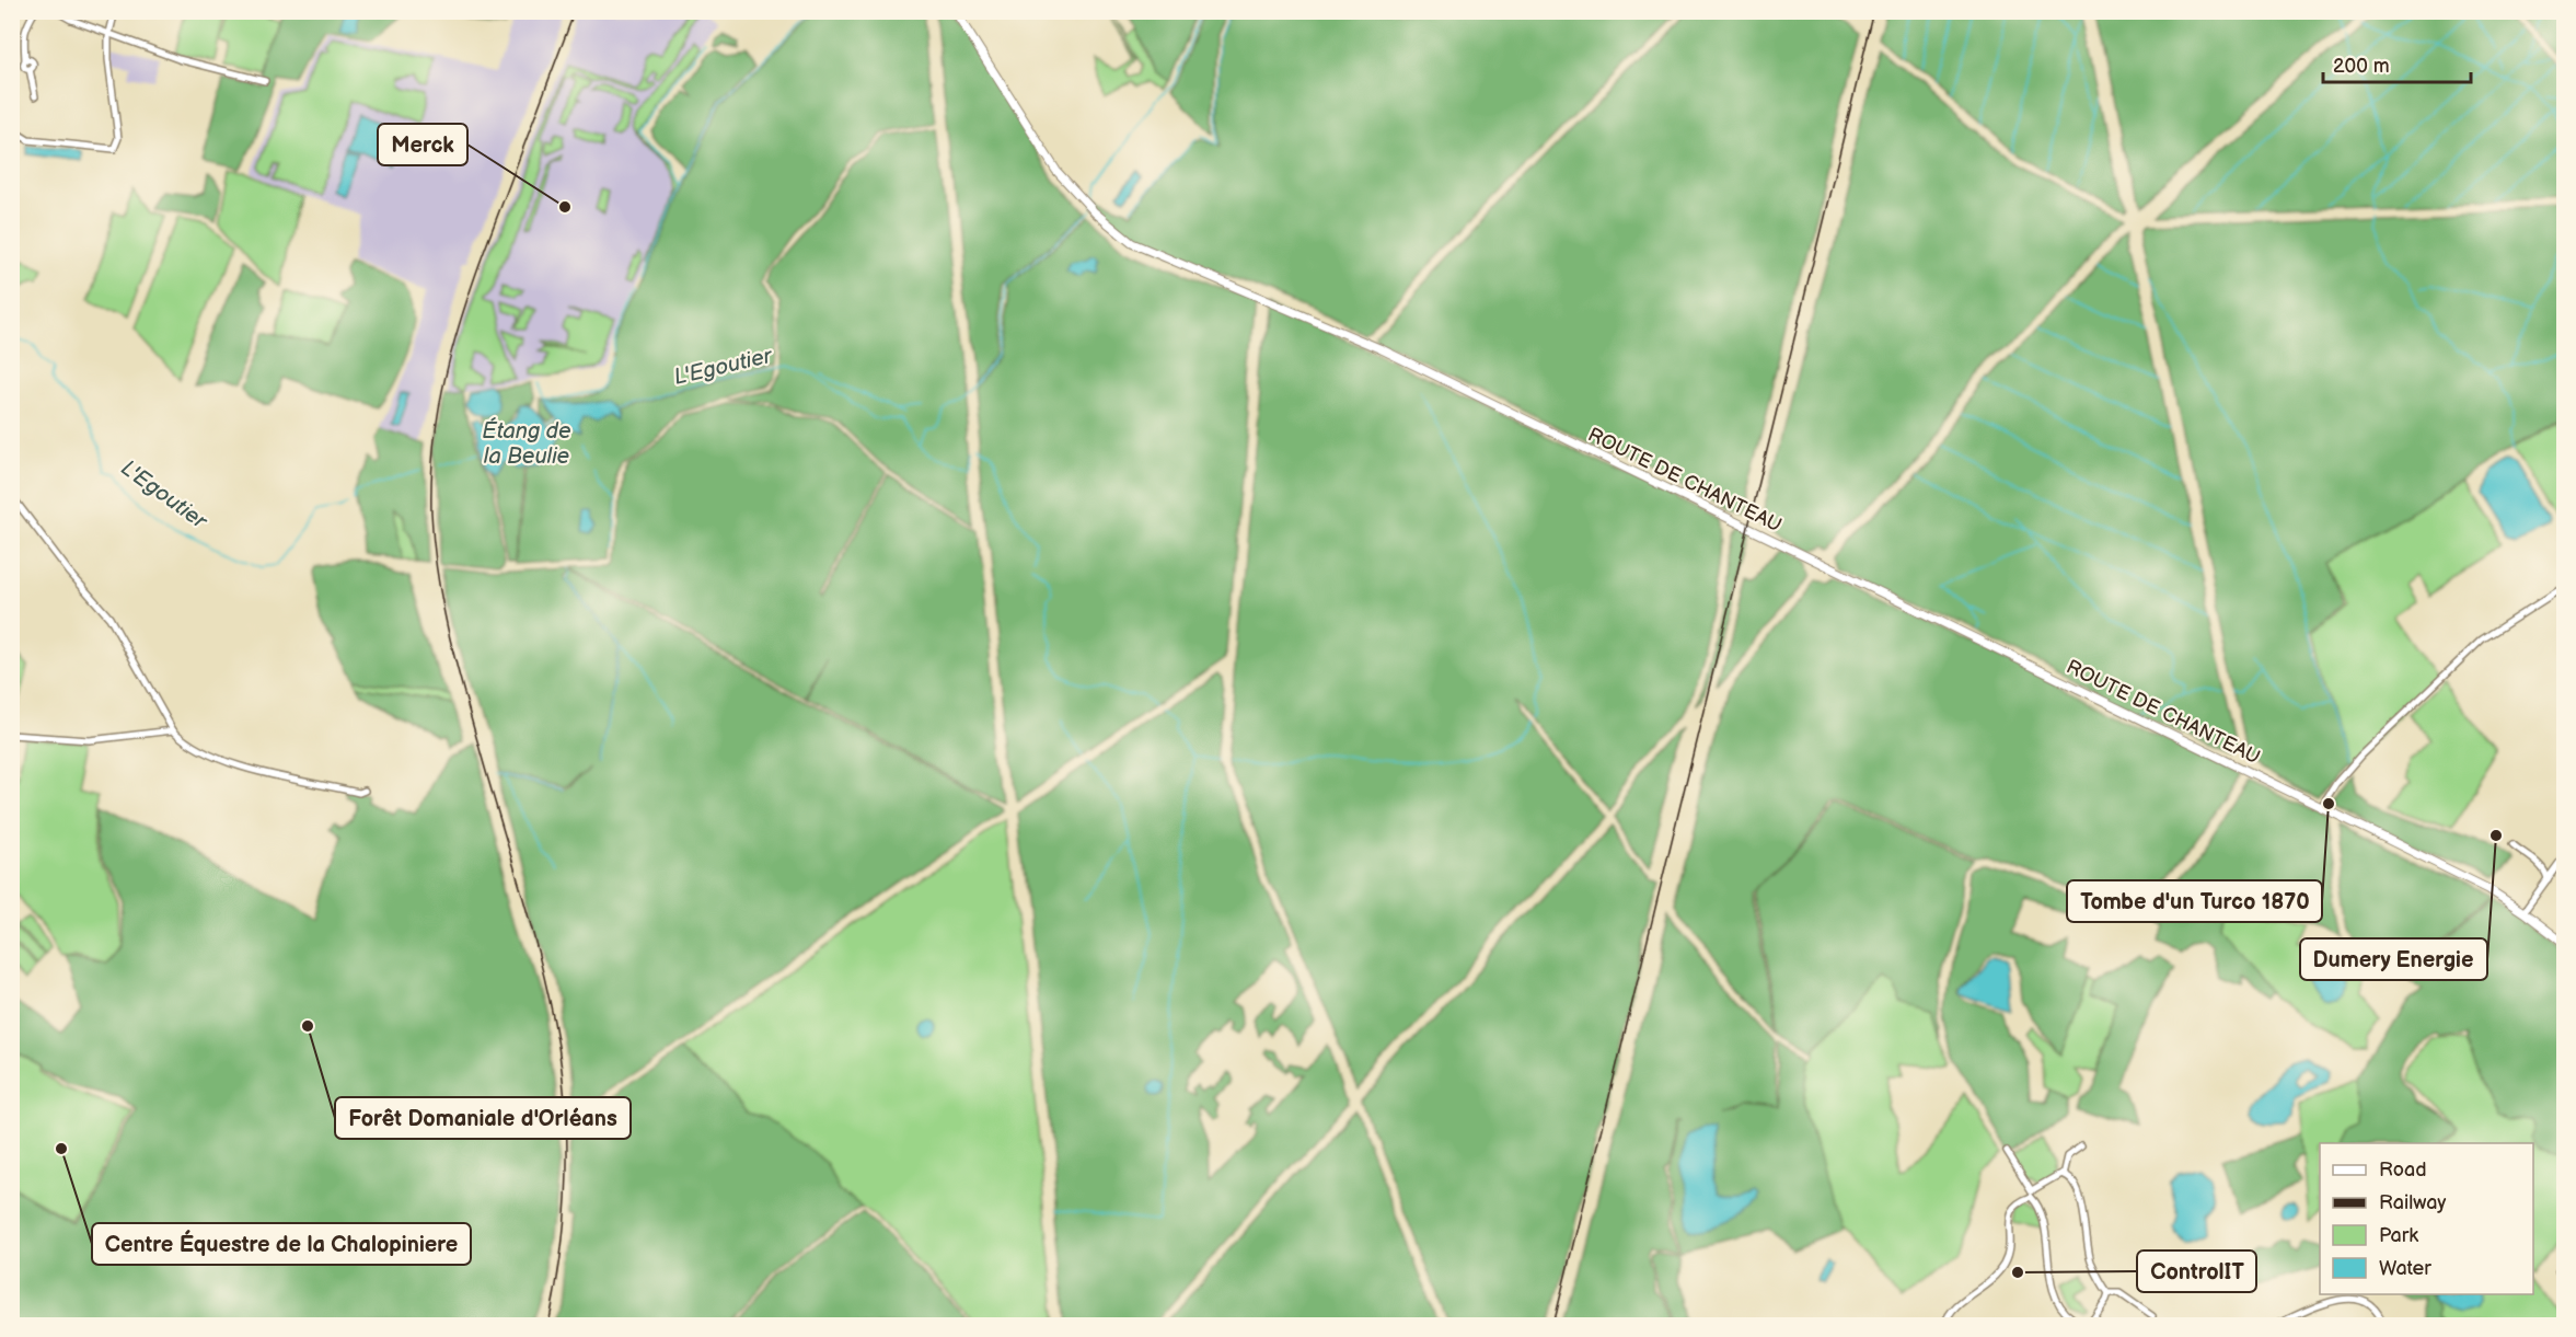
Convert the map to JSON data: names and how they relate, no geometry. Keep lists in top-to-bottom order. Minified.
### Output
{"streets":{"main road":["ROUTE DE CHANTEAU"]},"water":["L'Egoutier","Étang de la Beulie"],"places":["Merck","Tombe d'un Turco 1870","Dumery Energie","Forêt Domaniale d'Orléans","Centre Équestre de la Chalopiniere","ControlIT"],"legend":["Road","Railway","Park","Water"],"scale_bar":"200 m"}
